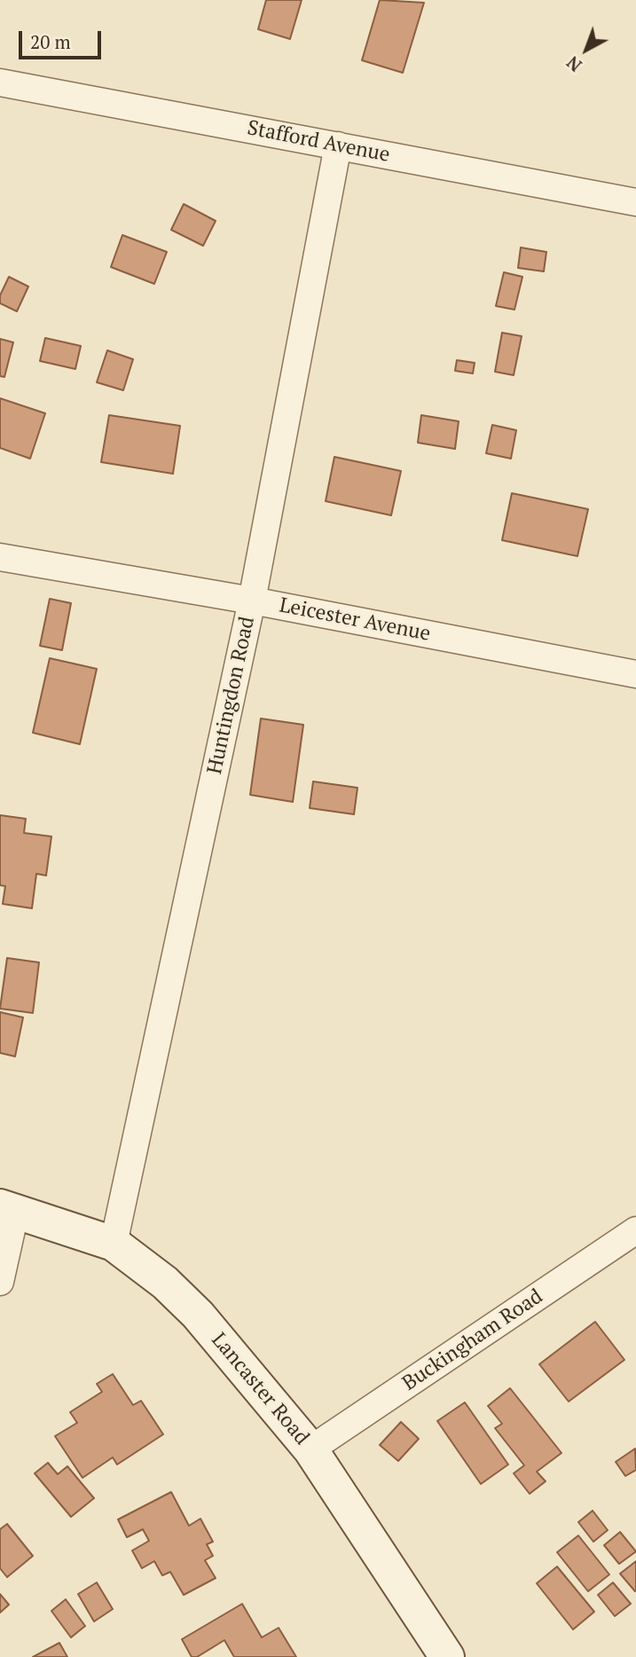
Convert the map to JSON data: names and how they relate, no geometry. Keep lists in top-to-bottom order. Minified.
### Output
{"streets":{"street":["Stafford Avenue","Leicester Avenue","Huntingdon Road","Buckingham Road","Lancaster Road"]},"crossings":[["Stafford Avenue","Huntingdon Road"],["Leicester Avenue","Huntingdon Road"],["Huntingdon Road","Lancaster Road"],["Buckingham Road","Lancaster Road"]],"scale_bar":"20 m","north":"bottom left"}
